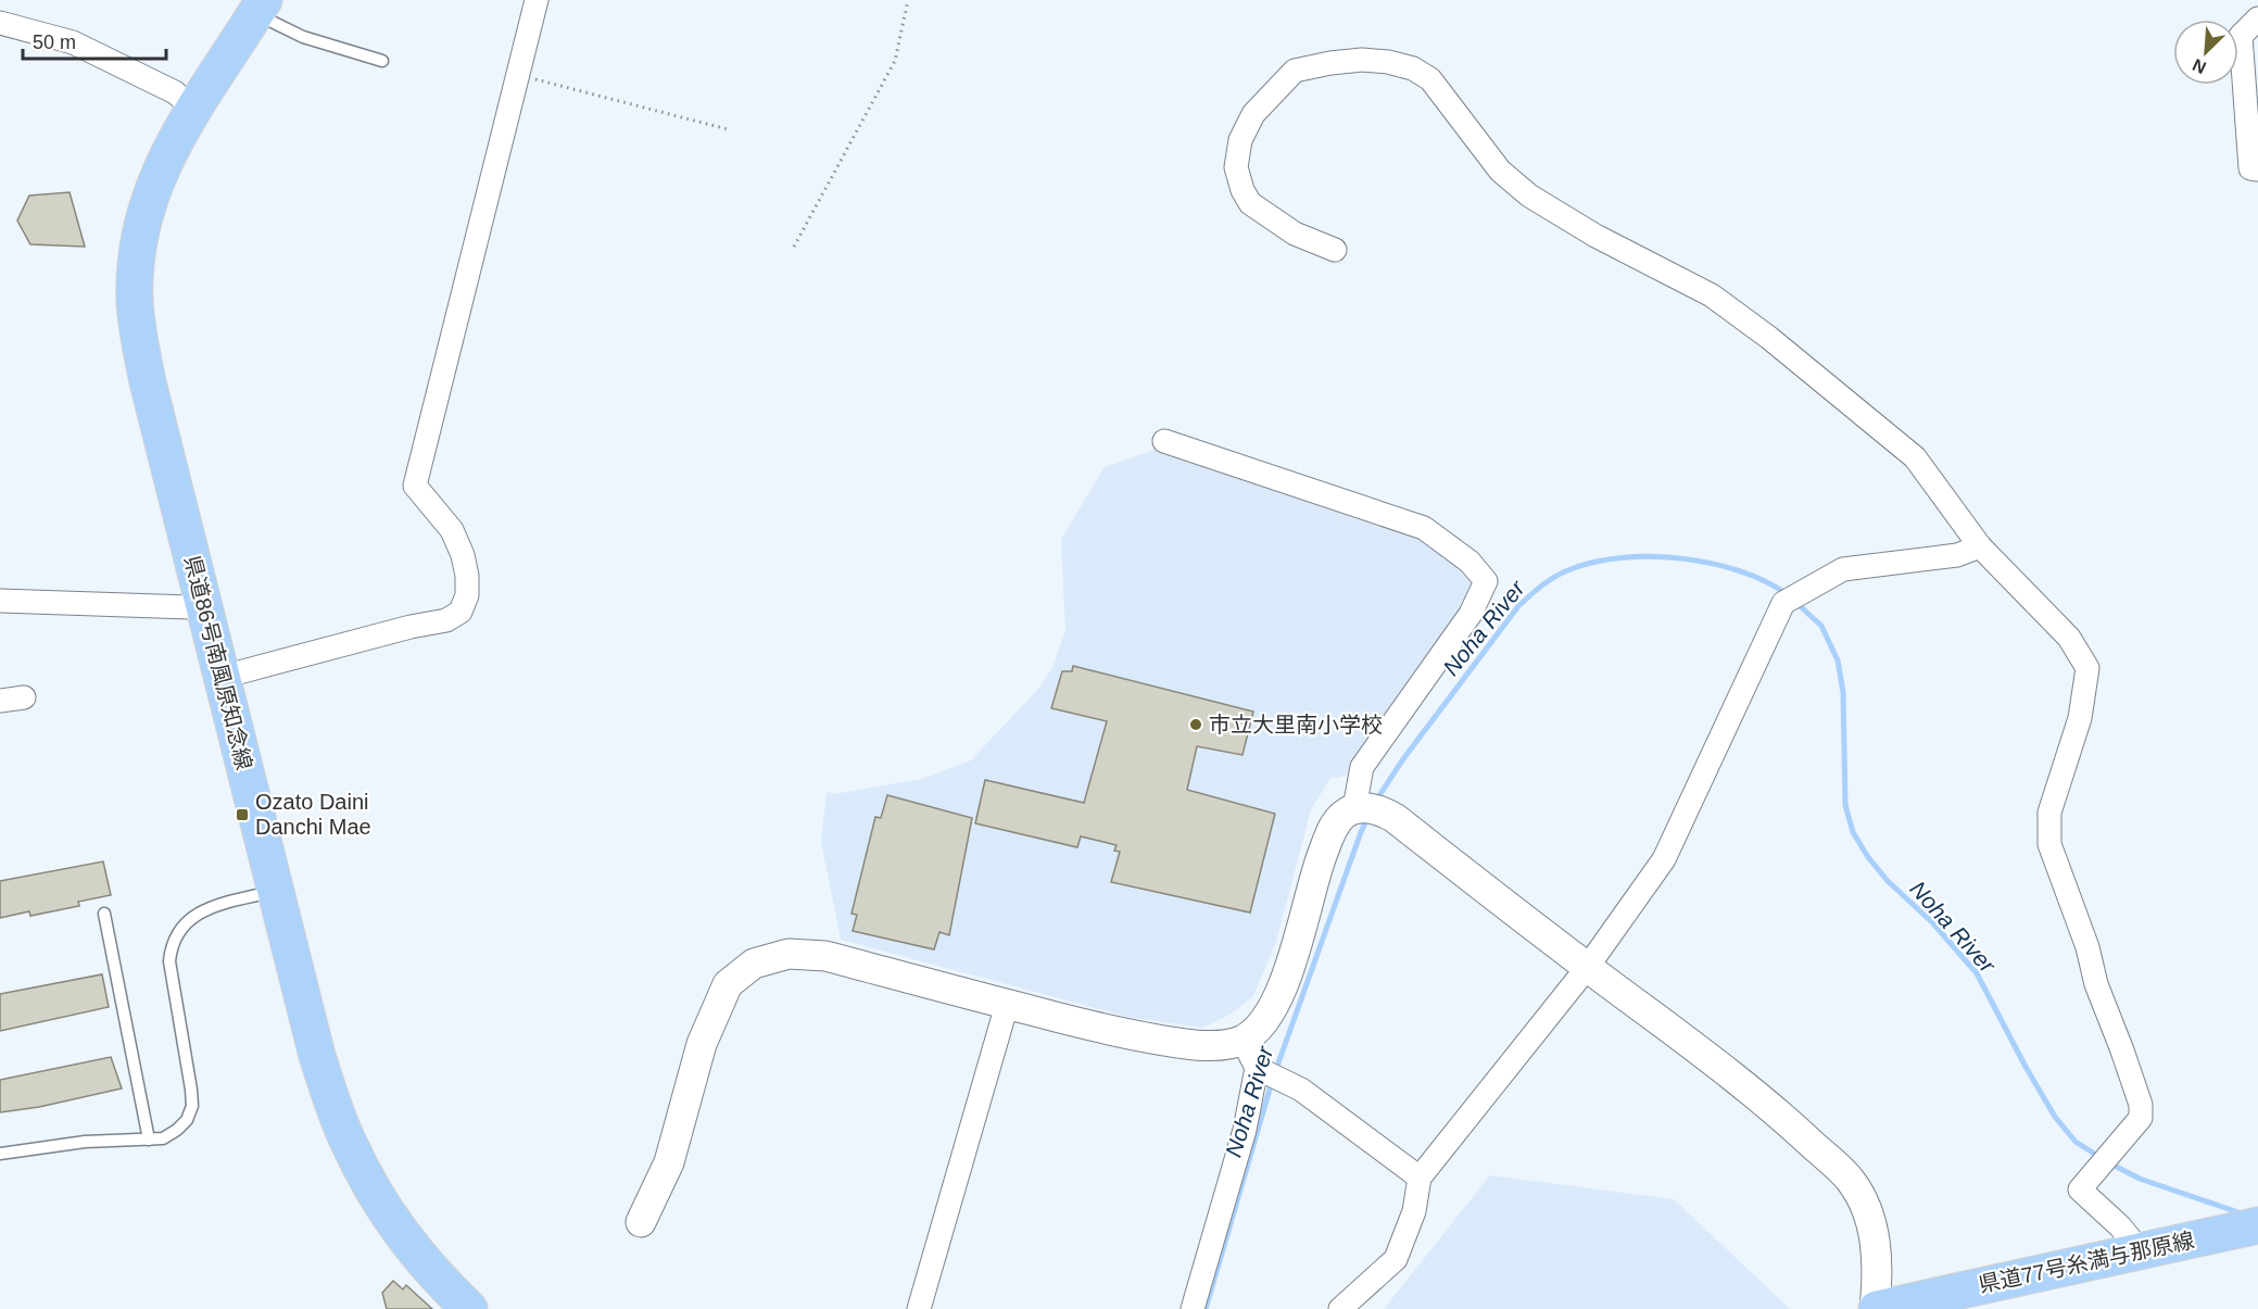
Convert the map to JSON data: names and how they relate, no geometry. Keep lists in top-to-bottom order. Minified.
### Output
{"streets":{"main road":["県道86号南風原知念線","県道77号糸満与那原線"]},"water":["Noha River"],"places":{"other":["市立大里南小学校"],"transit":["Ozato Daini Danchi Mae"]},"scale_bar":"50 m","north":"bottom left"}
